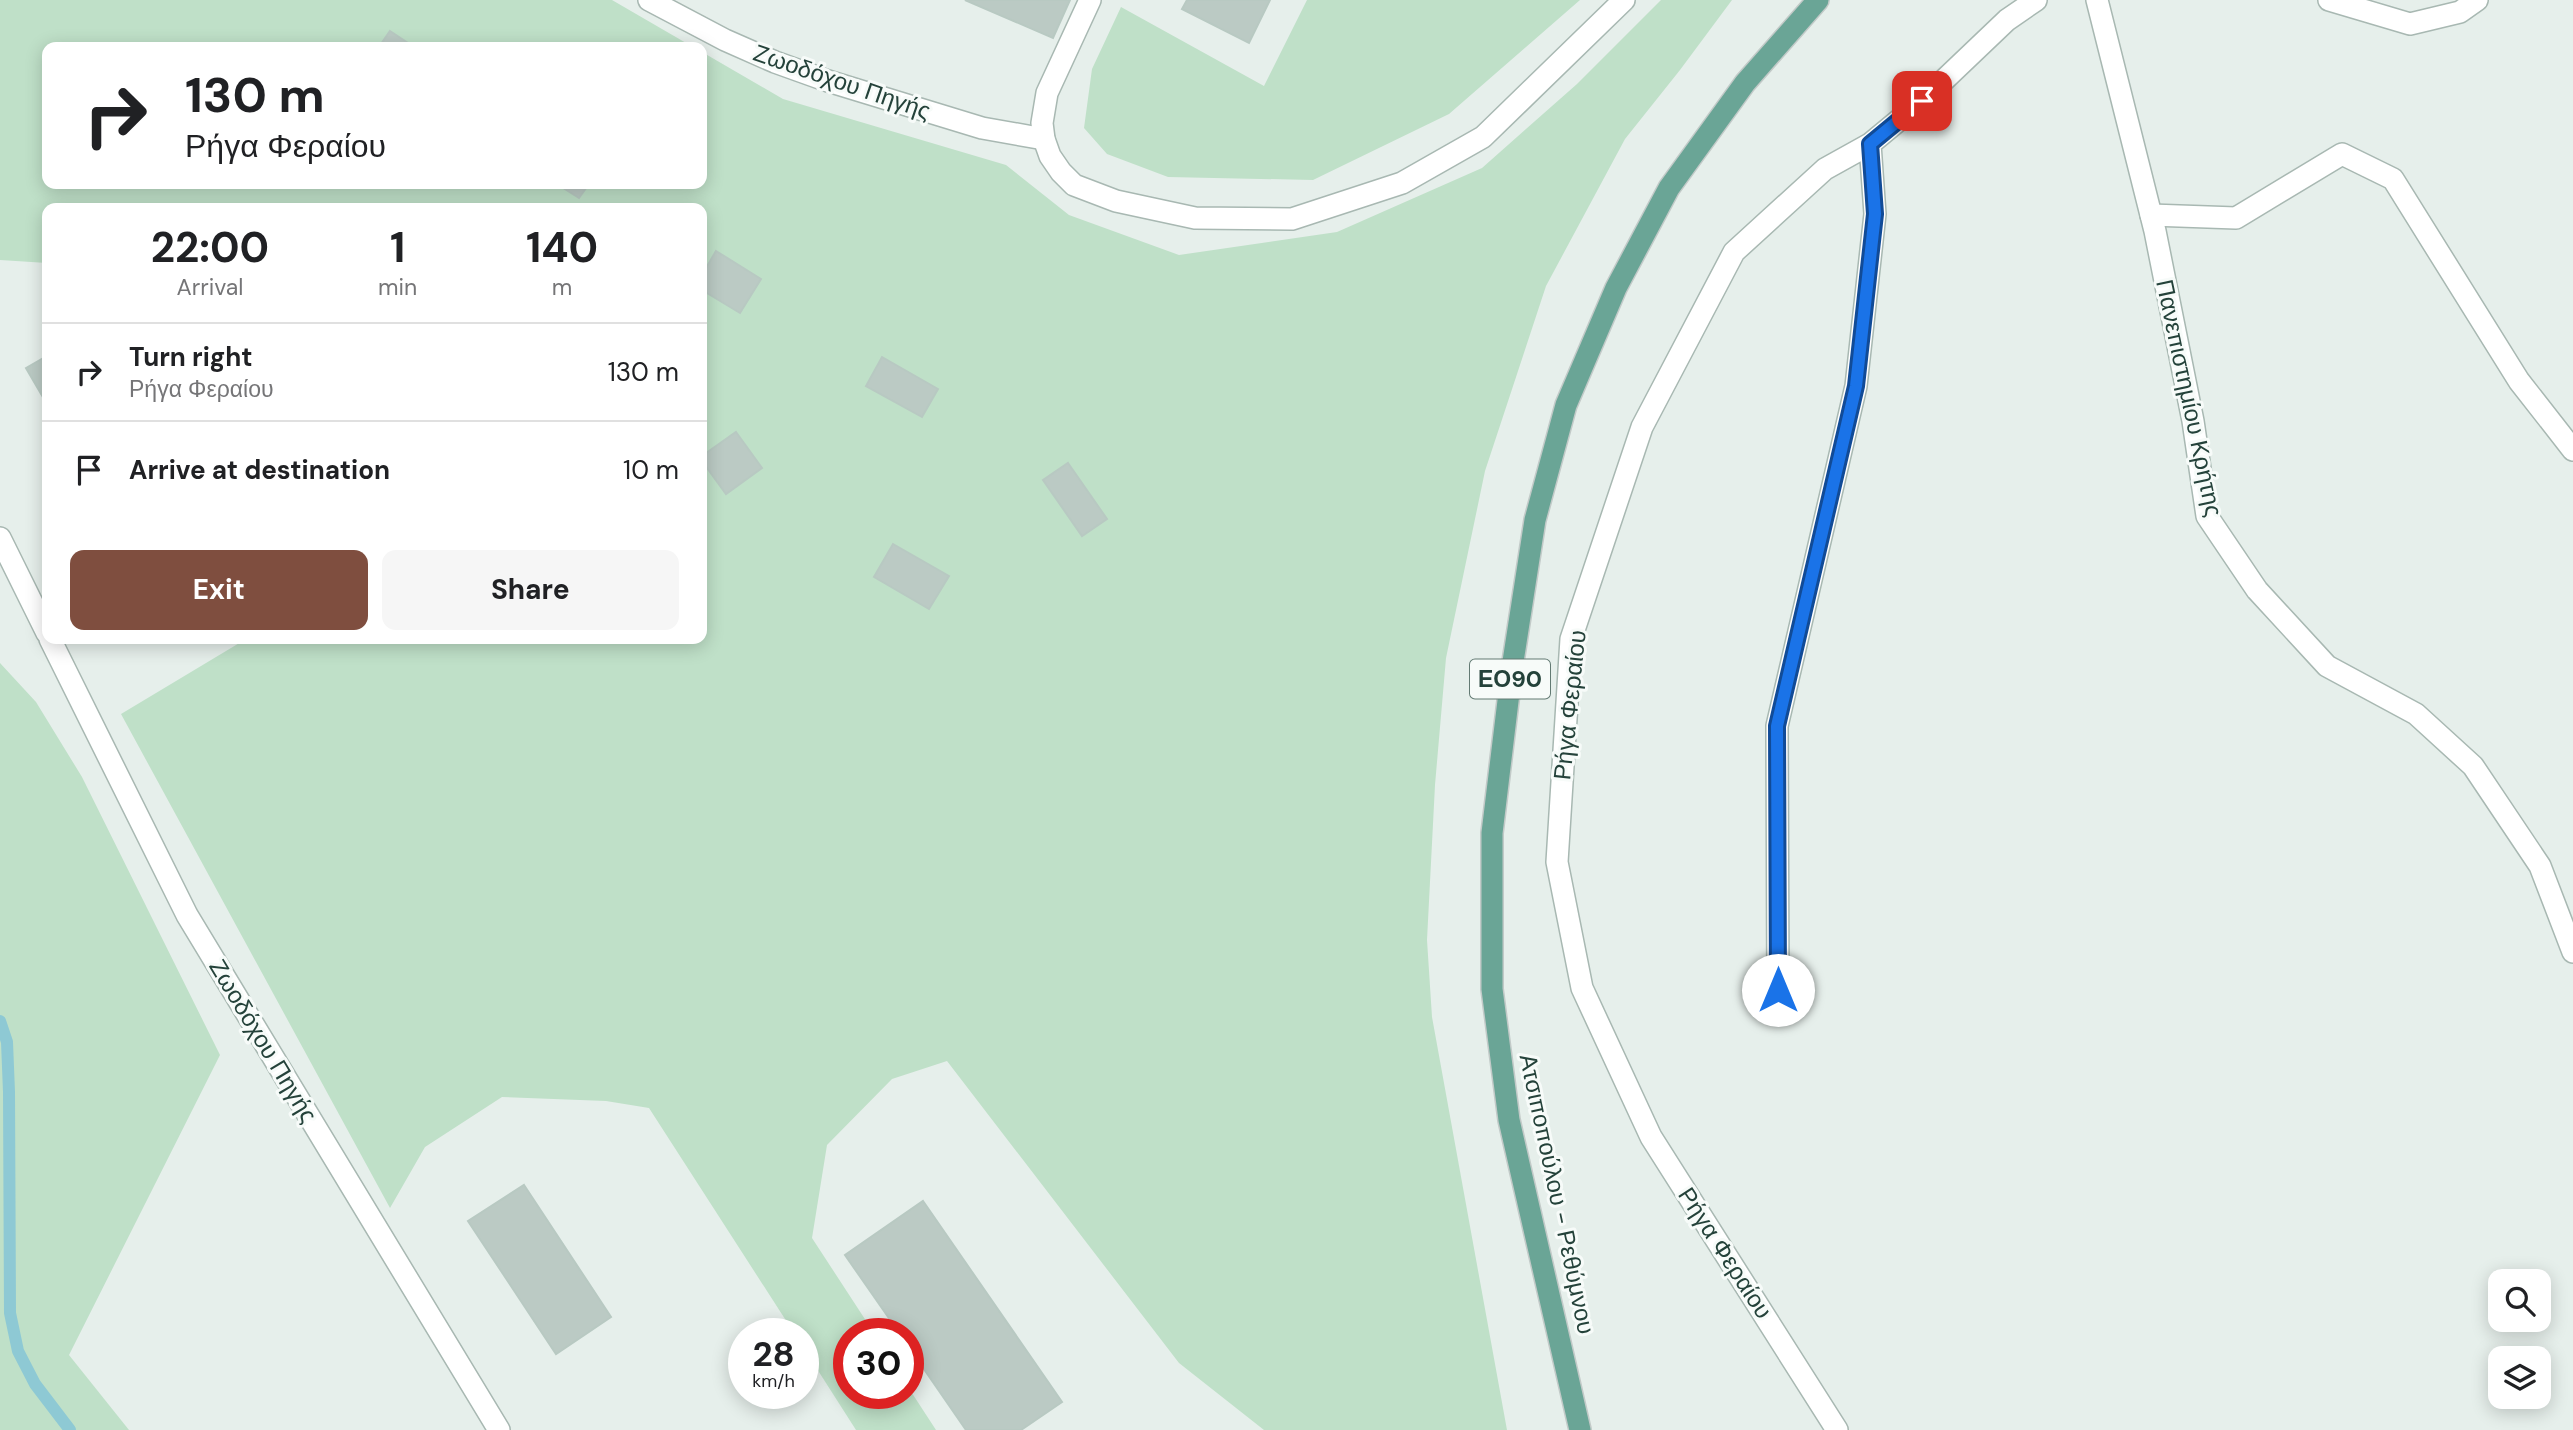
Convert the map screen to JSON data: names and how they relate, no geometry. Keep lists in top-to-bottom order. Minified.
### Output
{"streets":{"main road":["ΕΟ90","Ατσιποπούλου - Ρεθύμνου"],"street":["Ζωοδόχου Πηγής","Πανεπιστημίου Κρήτης","Ρήγα Φεραίου"]},"page":{"turn":["130 m","Ρήγα Φεραίου"],"eta":["22:00","Arrival","1","min","140","m"],"list":[{"name":"Turn right","note":"Ρήγα Φεραίου","value":"130 m"},{"name":"Arrive at destination","value":"10 m"}],"buttons":["Exit","Share"],"speed":"28 km/h","limit":"30"}}
